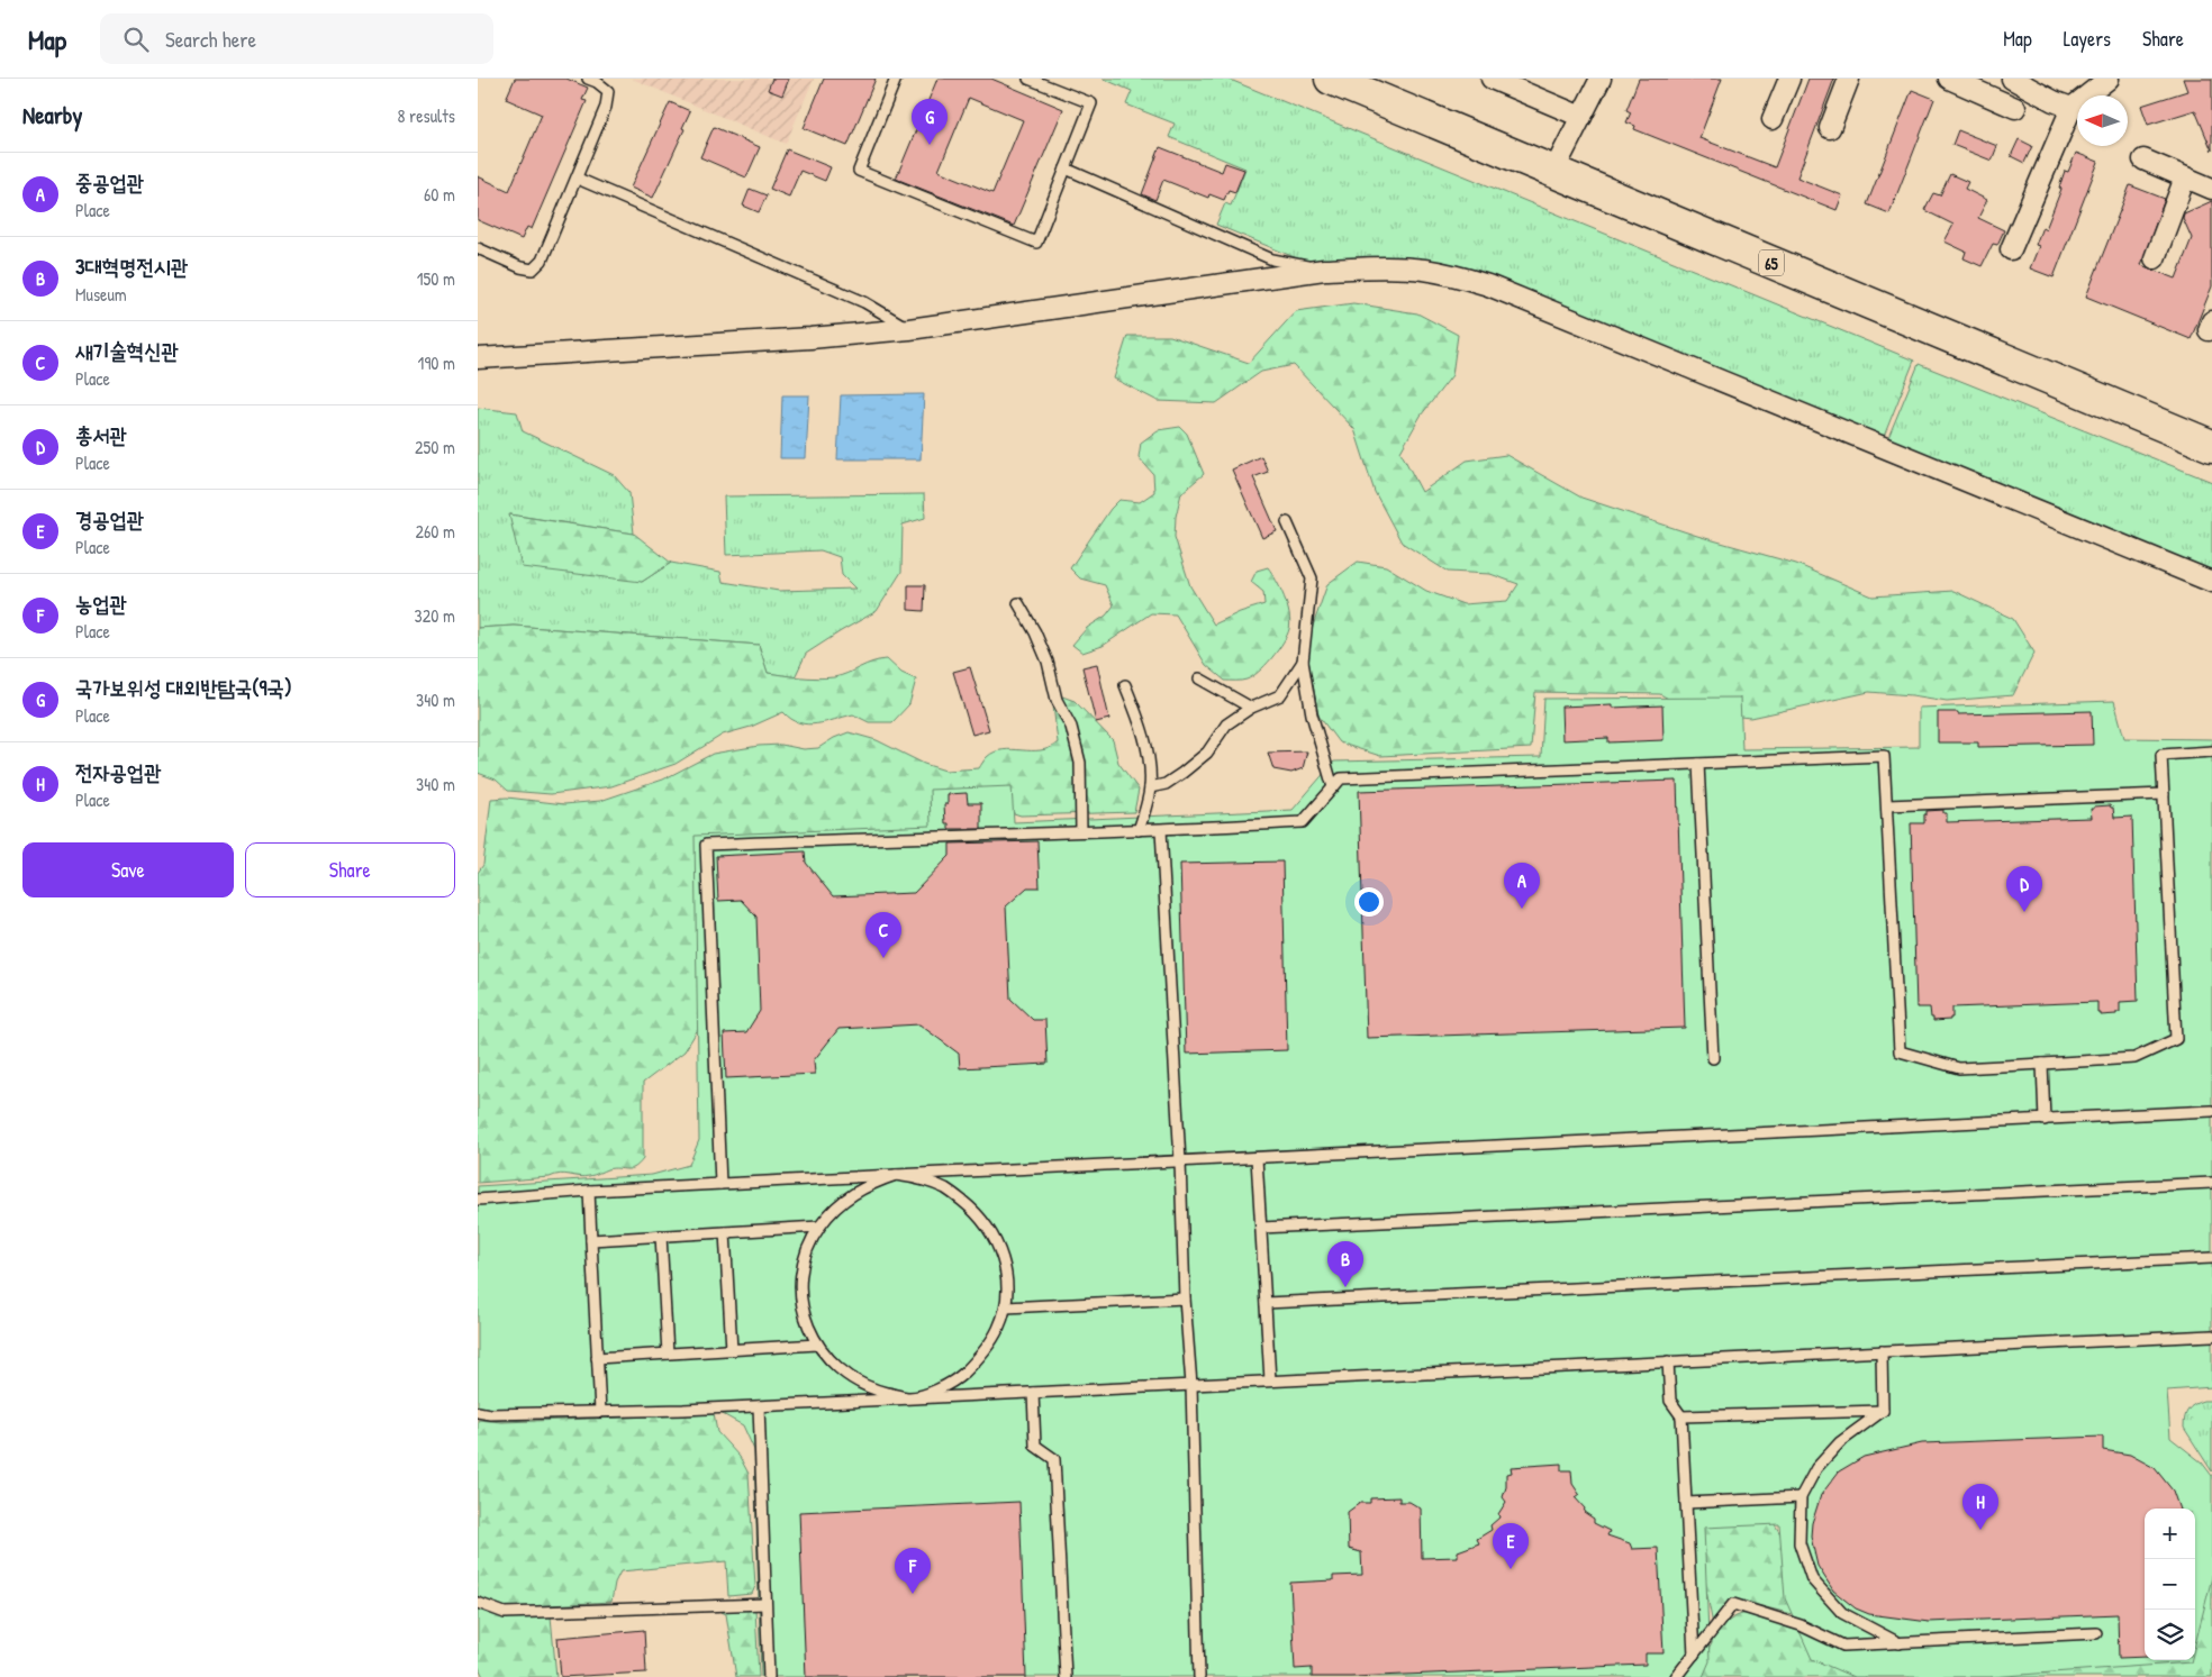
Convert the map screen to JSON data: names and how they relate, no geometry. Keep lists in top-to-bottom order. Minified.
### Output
{"streets":{"main road":["65"]},"north":"left","page":{"header":"Map","search":"Search here","nav":["Map","Layers","Share"],"heading":["Nearby","8 results"],"pins":["G","A","D","C","B","H","E","F"],"list":[{"mark":"A","name":"중공업관","note":"Place","value":"60 m"},{"mark":"B","name":"3대혁명전시관","note":"Museum","value":"150 m"},{"mark":"C","name":"새기술혁신관","note":"Place","value":"190 m"},{"mark":"D","name":"총서관","note":"Place","value":"250 m"},{"mark":"E","name":"경공업관","note":"Place","value":"260 m"},{"mark":"F","name":"농업관","note":"Place","value":"320 m"},{"mark":"G","name":"국가보위성 대외반탐국(9국)","note":"Place","value":"340 m"},{"mark":"H","name":"전자공업관","note":"Place","value":"340 m"}],"buttons":["Save","Share"],"map_buttons":["+","−"]}}
